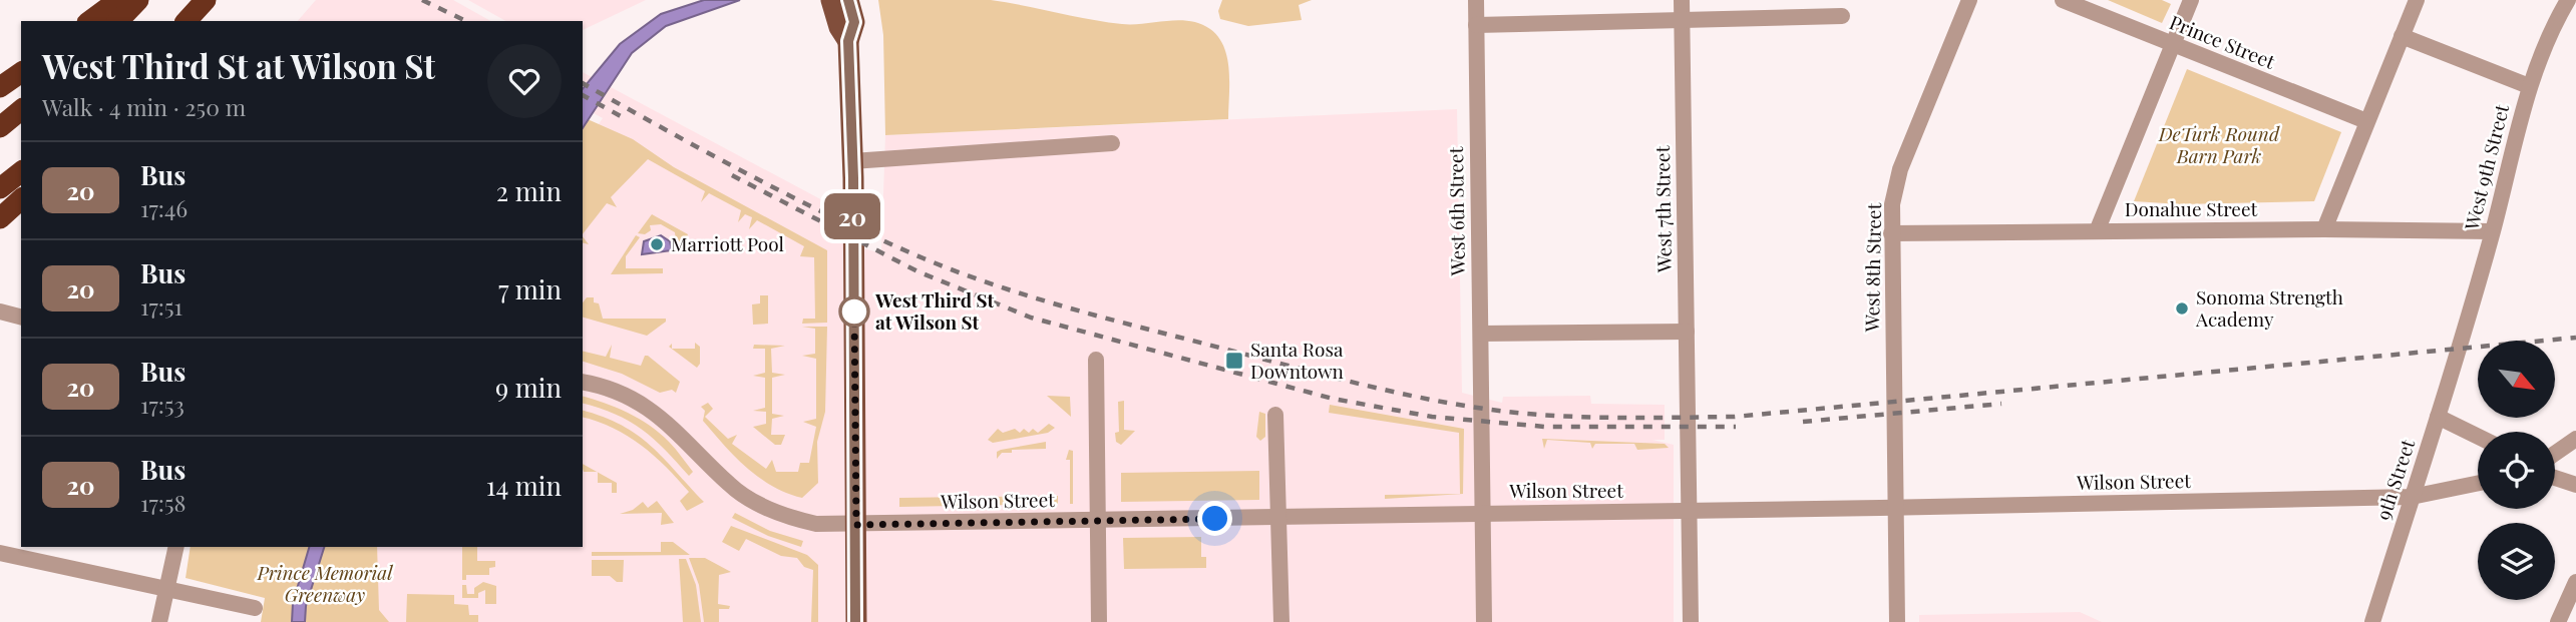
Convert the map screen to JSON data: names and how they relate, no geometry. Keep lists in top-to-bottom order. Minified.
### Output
{"streets":{"street":["Prince Street","West 9th Street","West 7th Street","Donahue Street","West 6th Street","West 8th Street","9th Street","Wilson Street"]},"crossings":[["West 9th Street","Donahue Street"],["West 9th Street","9th Street"],["West 7th Street","Wilson Street"],["Donahue Street","West 8th Street"],["West 6th Street","Wilson Street"],["West 8th Street","Wilson Street"],["9th Street","Wilson Street"]],"parks":["DeTurk Round Barn Park","Prince Memorial Greenway"],"places":{"other":["Marriott Pool","Sonoma Strength Academy","West Third St at Wilson St"],"transit":["Santa Rosa Downtown"]},"lines":["bus line 20"],"north":"bottom right","page":{"on_map":"20","heading":["West Third St at Wilson St","Walk · 4 min · 250 m"],"list":[{"mark":"20","name":"Bus","note":"17:46","value":"2 min"},{"mark":"20","name":"Bus","note":"17:51","value":"7 min"},{"mark":"20","name":"Bus","note":"17:53","value":"9 min"},{"mark":"20","name":"Bus","note":"17:58","value":"14 min"}]}}
